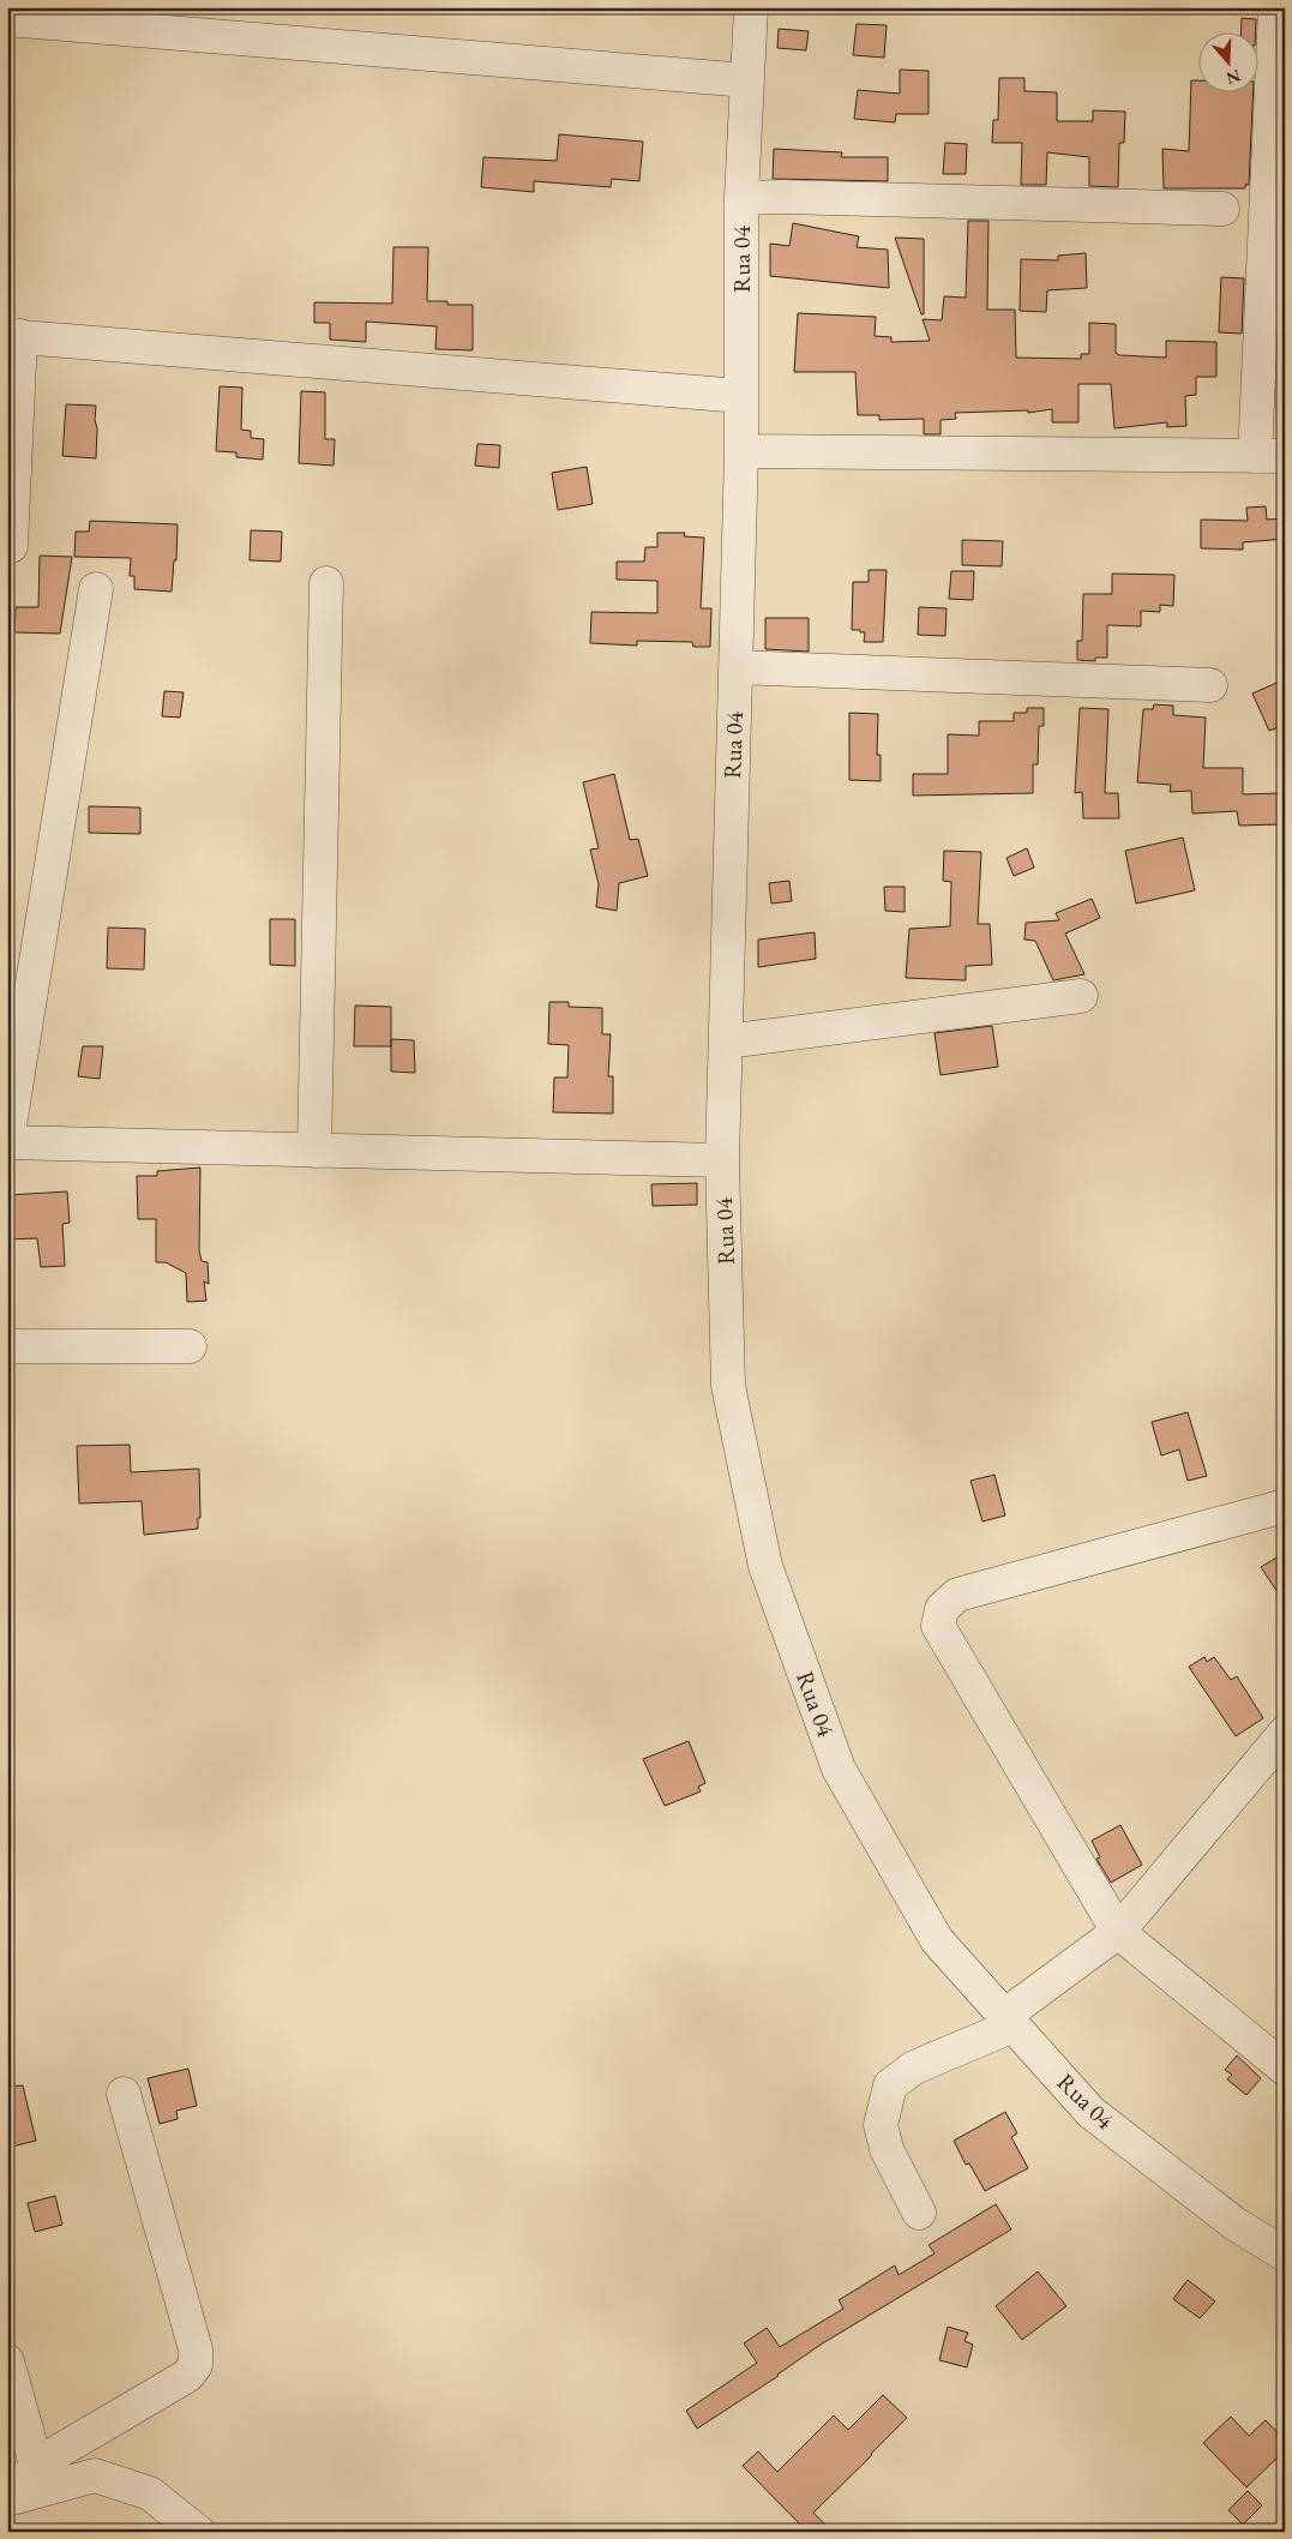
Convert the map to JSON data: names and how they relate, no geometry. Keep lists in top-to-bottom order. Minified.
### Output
{"streets":{"street":["Rua 04"]},"north":"bottom"}
